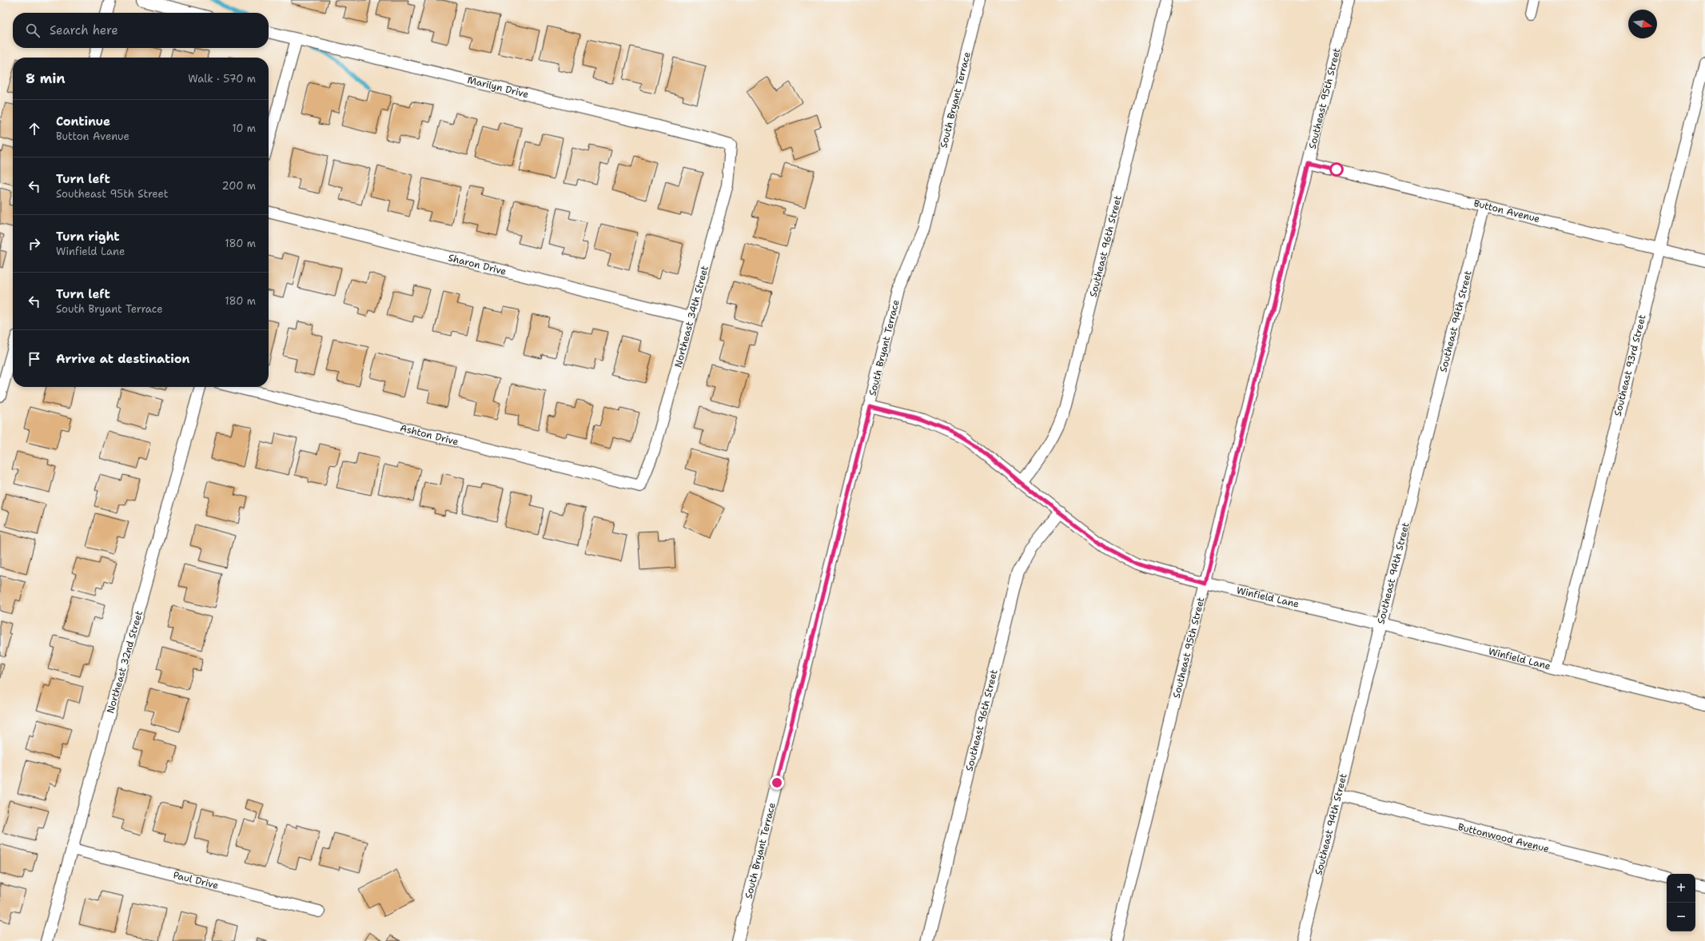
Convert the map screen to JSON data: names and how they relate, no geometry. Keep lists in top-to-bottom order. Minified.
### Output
{"streets":{"street":["Marilyn Drive","Southeast 95th Street","South Bryant Terrace","Button Avenue","Southeast 96th Street","Sharon Drive","Northeast 34th Street","Southeast 94th Street","Southeast 93rd Street","Ashton Drive","Winfield Lane","Northeast 32nd Street","Buttonwood Avenue","Paul Drive"]},"crossings":[["Marilyn Drive","Northeast 34th Street"],["Southeast 95th Street","Button Avenue"],["Southeast 95th Street","Winfield Lane"],["South Bryant Terrace","Winfield Lane"],["Button Avenue","Southeast 94th Street"],["Button Avenue","Southeast 93rd Street"],["Southeast 96th Street","Winfield Lane"],["Sharon Drive","Northeast 34th Street"],["Northeast 34th Street","Ashton Drive"],["Southeast 94th Street","Winfield Lane"],["Southeast 94th Street","Buttonwood Avenue"],["Southeast 93rd Street","Winfield Lane"],["Northeast 32nd Street","Paul Drive"]],"north":"right","page":{"search":"Search here","heading":["8 min","Walk · 570 m"],"list":[["Continue","Button Avenue","10 m"],["Turn left","Southeast 95th Street","200 m"],["Turn right","Winfield Lane","180 m"],["Turn left","South Bryant Terrace","180 m"],"Arrive at destination"],"map_buttons":["+","−"]}}
